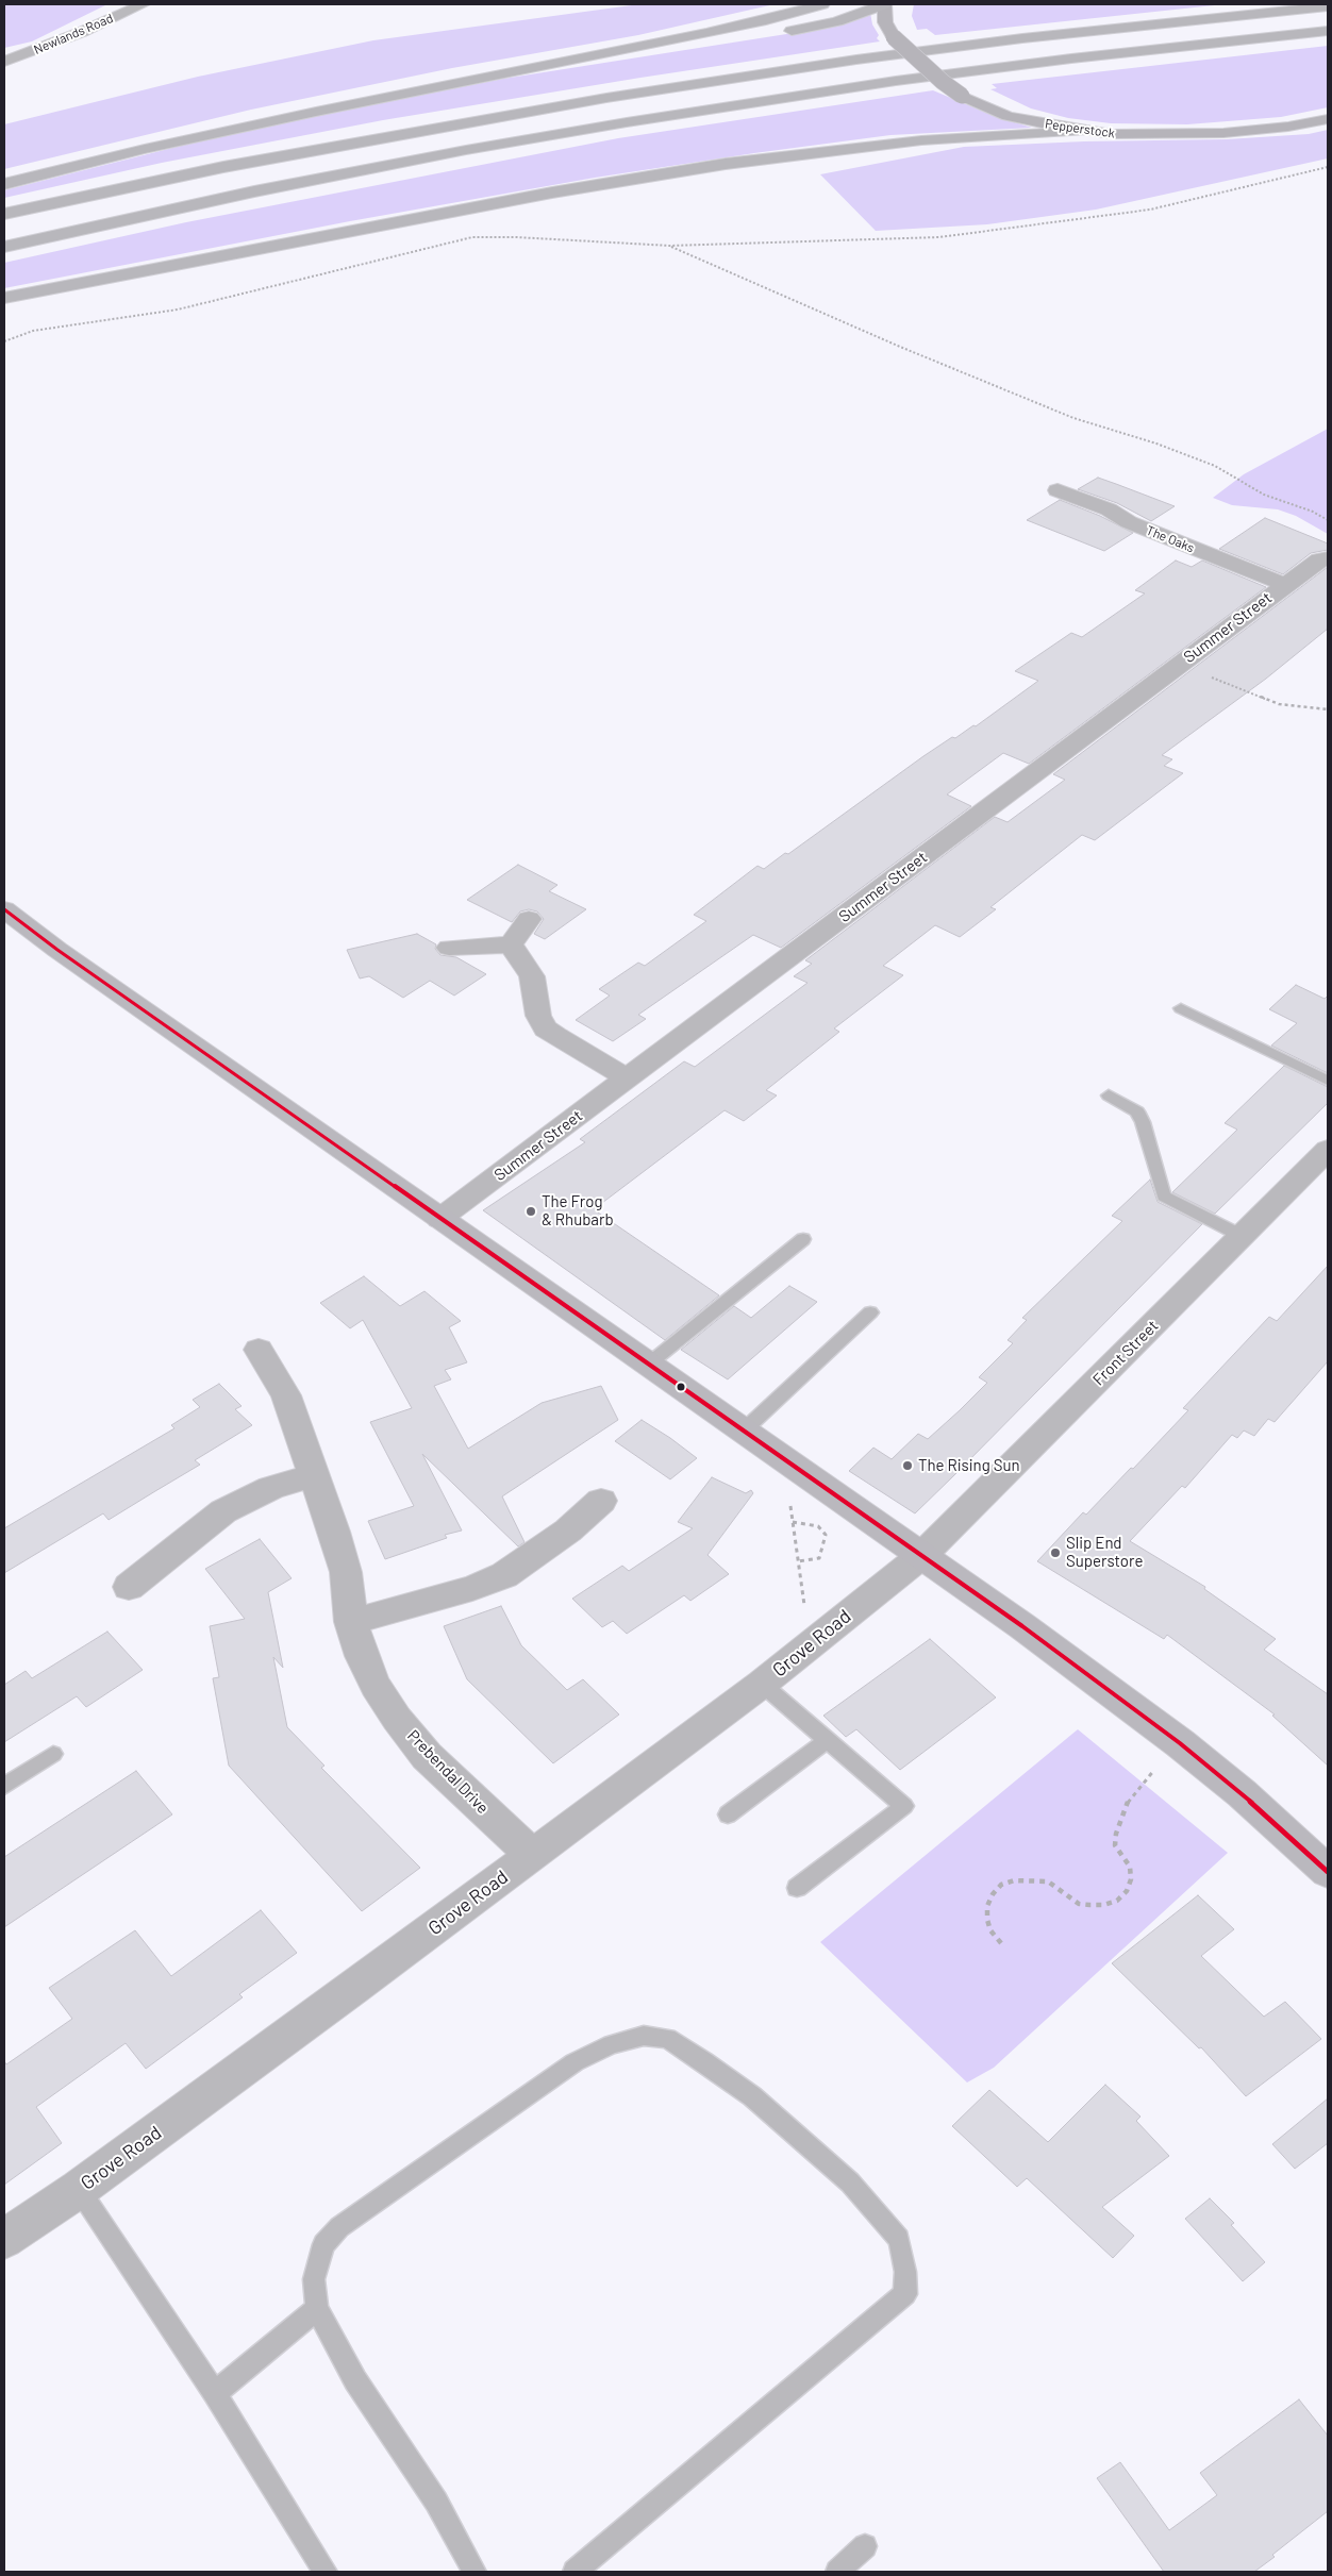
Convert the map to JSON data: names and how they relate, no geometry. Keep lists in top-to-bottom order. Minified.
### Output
{"streets":{"highway":["Pepperstock"],"street":["Newlands Road","The Oaks","Summer Street","Front Street","Grove Road","Prebendal Drive"]},"crossings":[["The Oaks","Summer Street"],["Front Street","Grove Road"],["Grove Road","Prebendal Drive"]],"places":["The Frog & Rhubarb","The Rising Sun","Slip End Superstore"]}
